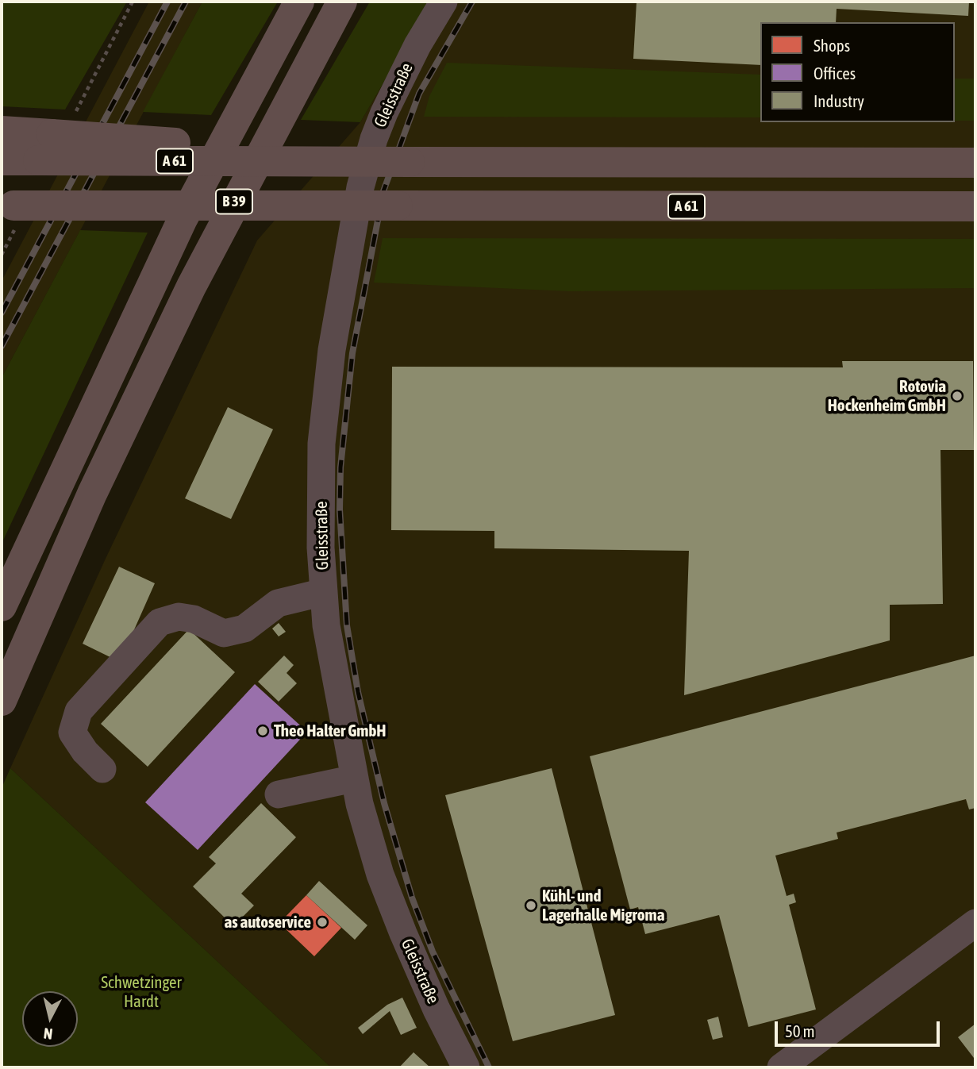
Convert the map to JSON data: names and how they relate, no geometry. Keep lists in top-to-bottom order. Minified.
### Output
{"streets":{"highway":["A 61","B 39"],"street":["Gleisstraße"]},"parks":["Schwetzinger Hardt"],"places":["Rotovia Hockenheim GmbH","Theo Halter GmbH","Kühl- und Lagerhalle Migroma","as autoservice"],"legend":["Shops","Offices","Industry"],"scale_bar":"50 m","north":"bottom"}
